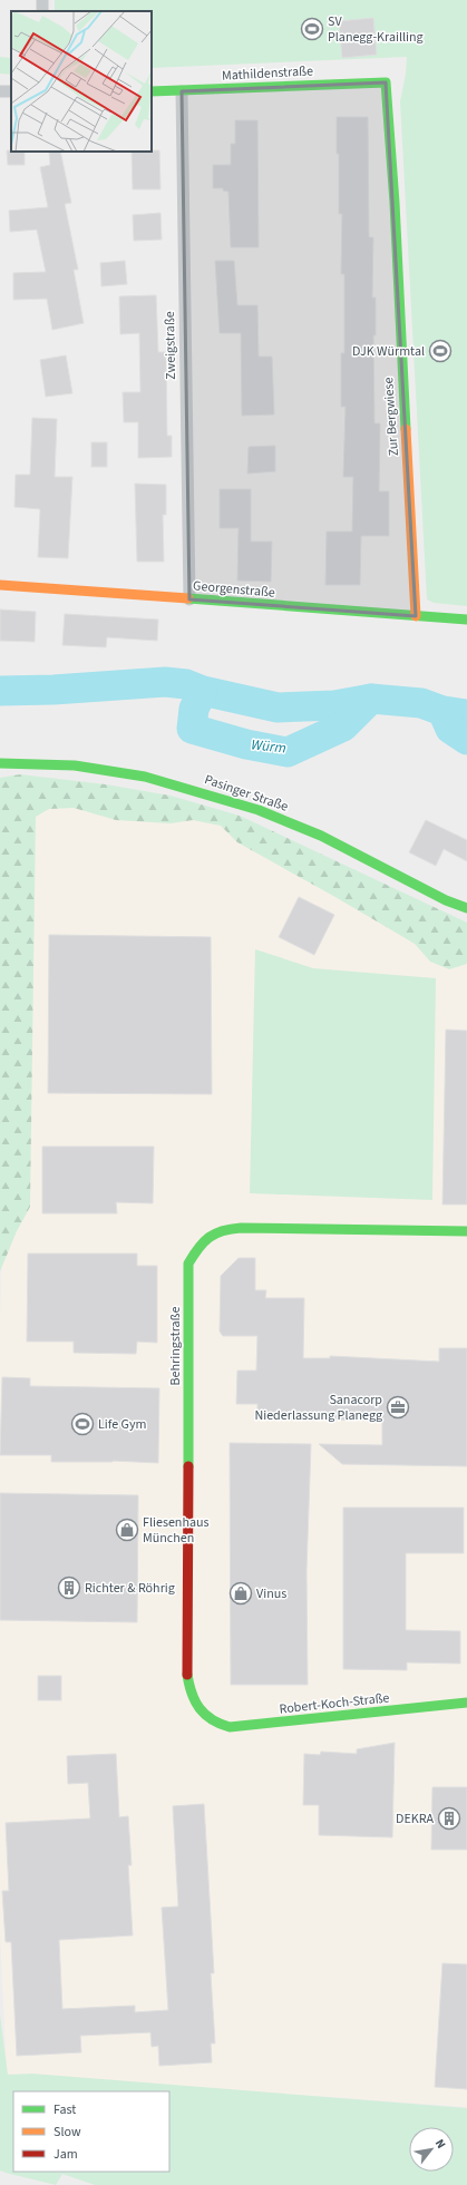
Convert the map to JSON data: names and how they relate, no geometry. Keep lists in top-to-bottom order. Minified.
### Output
{"streets":{"street":["Mathildenstraße","Zweigstraße","Zur Bergwiese","Georgenstraße","Pasinger Straße","Behringstraße","Robert-Koch-Straße"]},"crossings":[["Mathildenstraße","Zweigstraße"],["Mathildenstraße","Zur Bergwiese"],["Zweigstraße","Georgenstraße"],["Zur Bergwiese","Georgenstraße"],["Behringstraße","Robert-Koch-Straße"]],"water":["Würm"],"places":{"sports":["SV Planegg-Krailling","DJK Würmtal","Life Gym"],"office":["Sanacorp Niederlassung Planegg"],"shop":["Fliesenhaus München","Vinus"],"building":["Richter & Röhrig","DEKRA"]},"legend":["Fast","Slow","Jam"],"north":"top right"}
